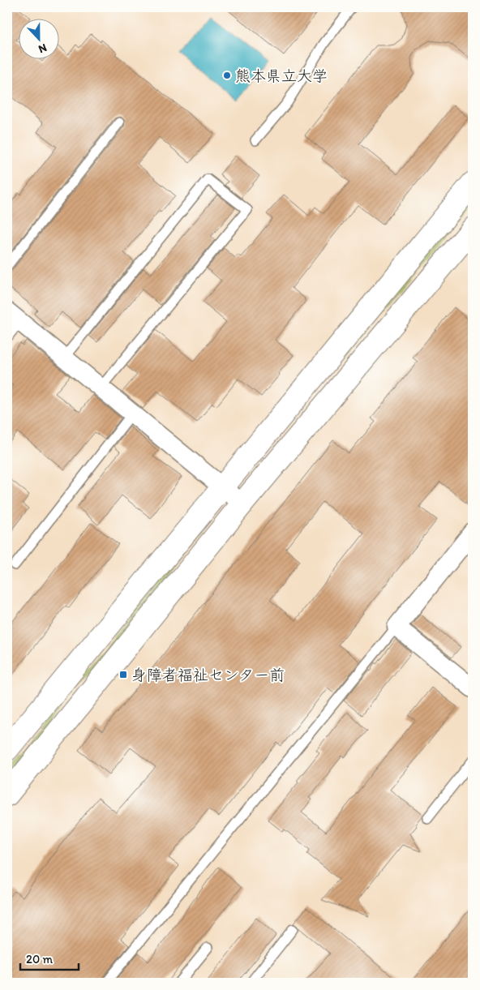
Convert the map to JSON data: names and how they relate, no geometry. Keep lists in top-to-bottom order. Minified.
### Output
{"places":{"other":["熊本県立大学"],"transit":["身障者福祉センター前"]},"scale_bar":"20 m","north":"bottom"}
